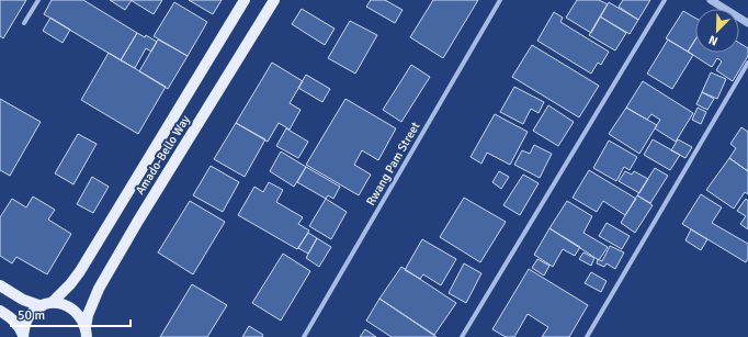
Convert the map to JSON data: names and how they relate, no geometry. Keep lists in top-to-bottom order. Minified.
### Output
{"streets":{"main road":["Amado-Bello Way"],"street":["Rwang Pam Street"]},"scale_bar":"50 m","north":"bottom left"}
